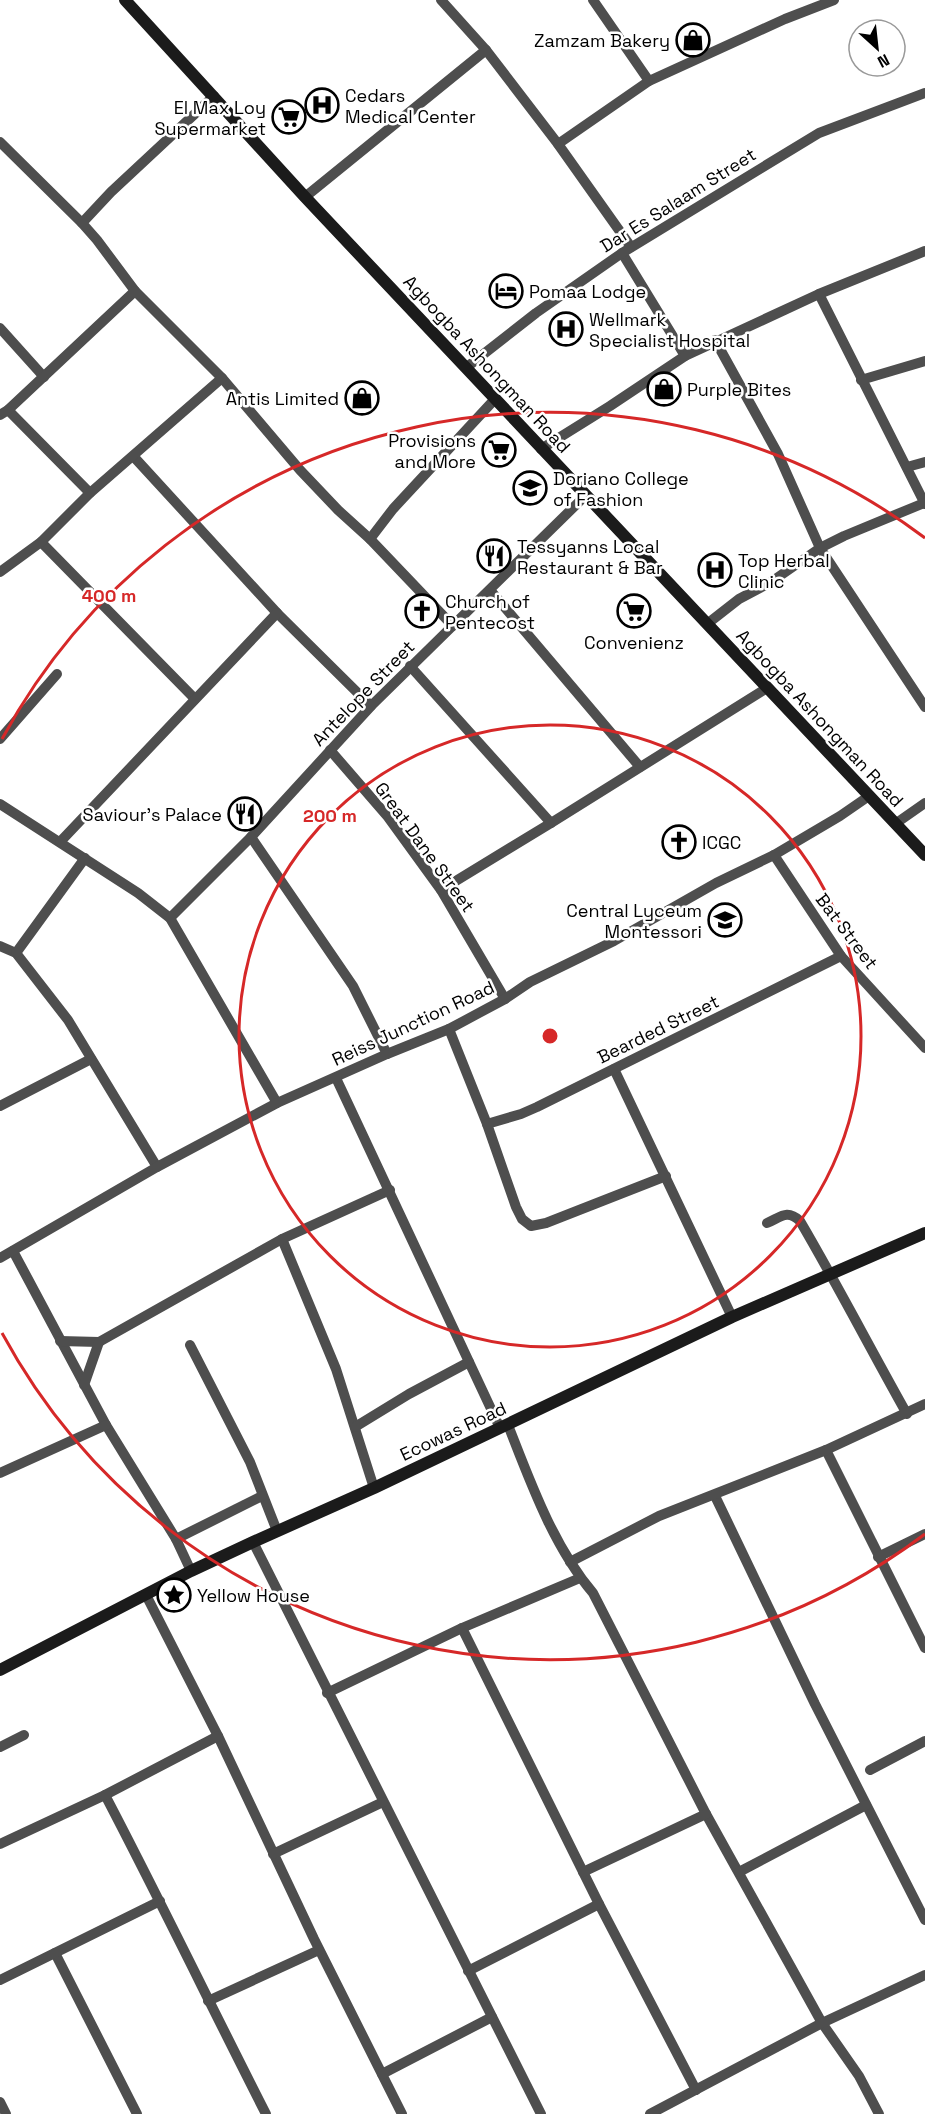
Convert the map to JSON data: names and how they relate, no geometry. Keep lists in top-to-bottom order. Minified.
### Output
{"streets":{"street":["Dar Es Salaam Street","Agbogba Ashongman Road","Antelope Street","Great Dane Street","Bat Street","Reiss Junction Road","Bearded Street","Ecowas Road"]},"crossings":[["Dar Es Salaam Street","Agbogba Ashongman Road"],["Agbogba Ashongman Road","Antelope Street"],["Agbogba Ashongman Road","Reiss Junction Road"],["Antelope Street","Great Dane Street"],["Great Dane Street","Reiss Junction Road"],["Bat Street","Reiss Junction Road"],["Bat Street","Bearded Street"]],"places":{"shop":["Zamzam Bakery","Purple Bites","Antis Limited"],"hospital":["Cedars Medical Center","Wellmark Specialist Hospital","Top Herbal Clinic"],"supermarket":["El Max Loy Supermarket","Provisions and More","Convenienz"],"hotel":["Pomaa Lodge"],"school or university":["Doriano College of Fashion","Central Lyceum Montessori"],"restaurant":["Tessyanns Local Restaurant & Bar","Saviour's Palace"],"church":["Church of Pentecost","ICGC"],"place":["Yellow House"]},"north":"bottom right","rings":["400 m","200 m"]}
